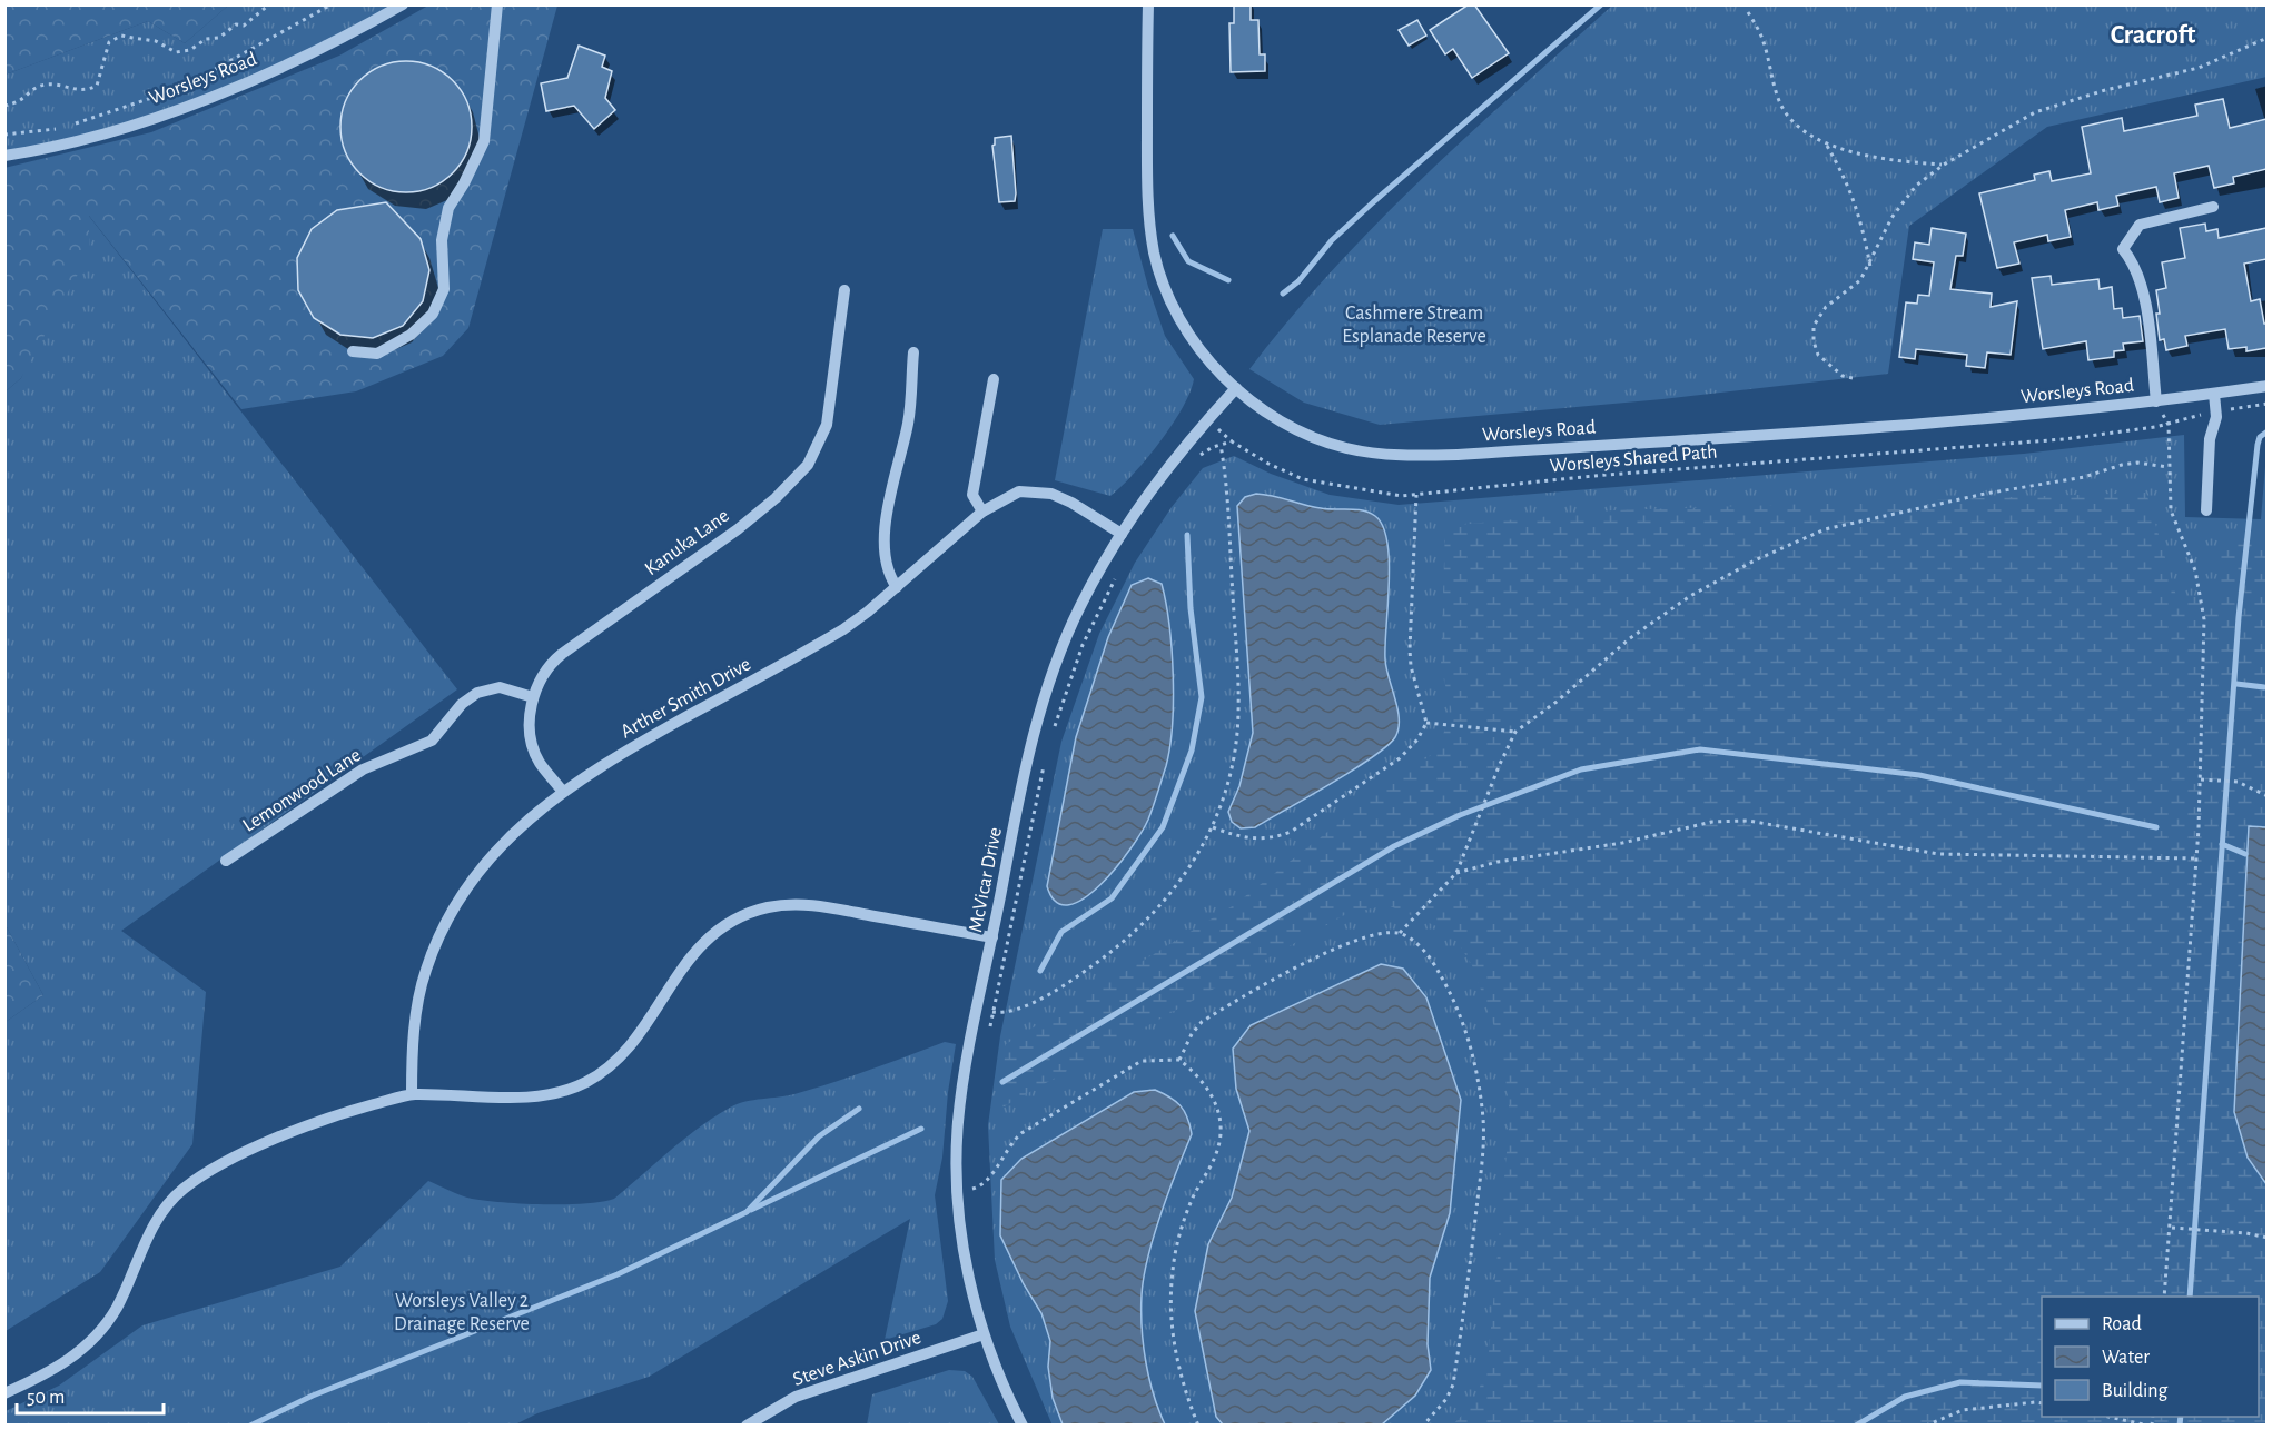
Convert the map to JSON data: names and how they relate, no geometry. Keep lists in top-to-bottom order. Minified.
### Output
{"streets":{"street":["Worsleys Road","Kanuka Lane","Arther Smith Drive","Lemonwood Lane","McVicar Drive","Steve Askin Drive"],"path":["Worsleys Shared Path"]},"crossings":[["Worsleys Road","McVicar Drive"],["Kanuka Lane","Arther Smith Drive"],["Kanuka Lane","Lemonwood Lane"],["Arther Smith Drive","McVicar Drive"],["McVicar Drive","Steve Askin Drive"]],"districts":["Cracroft"],"parks":["Cashmere Stream Esplanade Reserve","Worsleys Valley 2 Drainage Reserve"],"legend":["Road","Water","Building"],"scale_bar":"50 m"}
